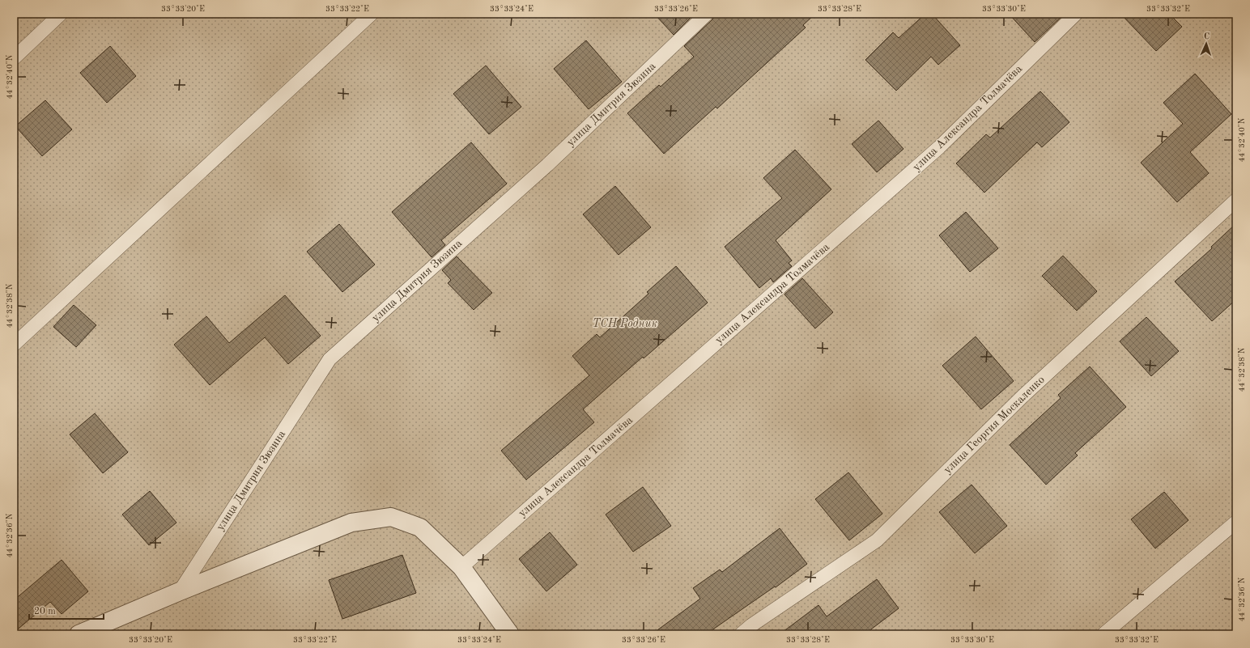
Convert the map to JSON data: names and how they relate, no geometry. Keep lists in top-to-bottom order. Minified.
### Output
{"streets":{"lane":["улица Дмитрия Зюзина","улица Александра Толмачёва","улица Георгия Москаленко"]},"parks":["ТСН Родник"],"scale_bar":"20 m","north":"top","coordinates":["33°33'20\"E","33°33'22\"E","33°33'24\"E","33°33'26\"E","33°33'28\"E","33°33'30\"E","33°33'32\"E","44°32'40\"N","44°32'38\"N","44°32'36\"N"]}
